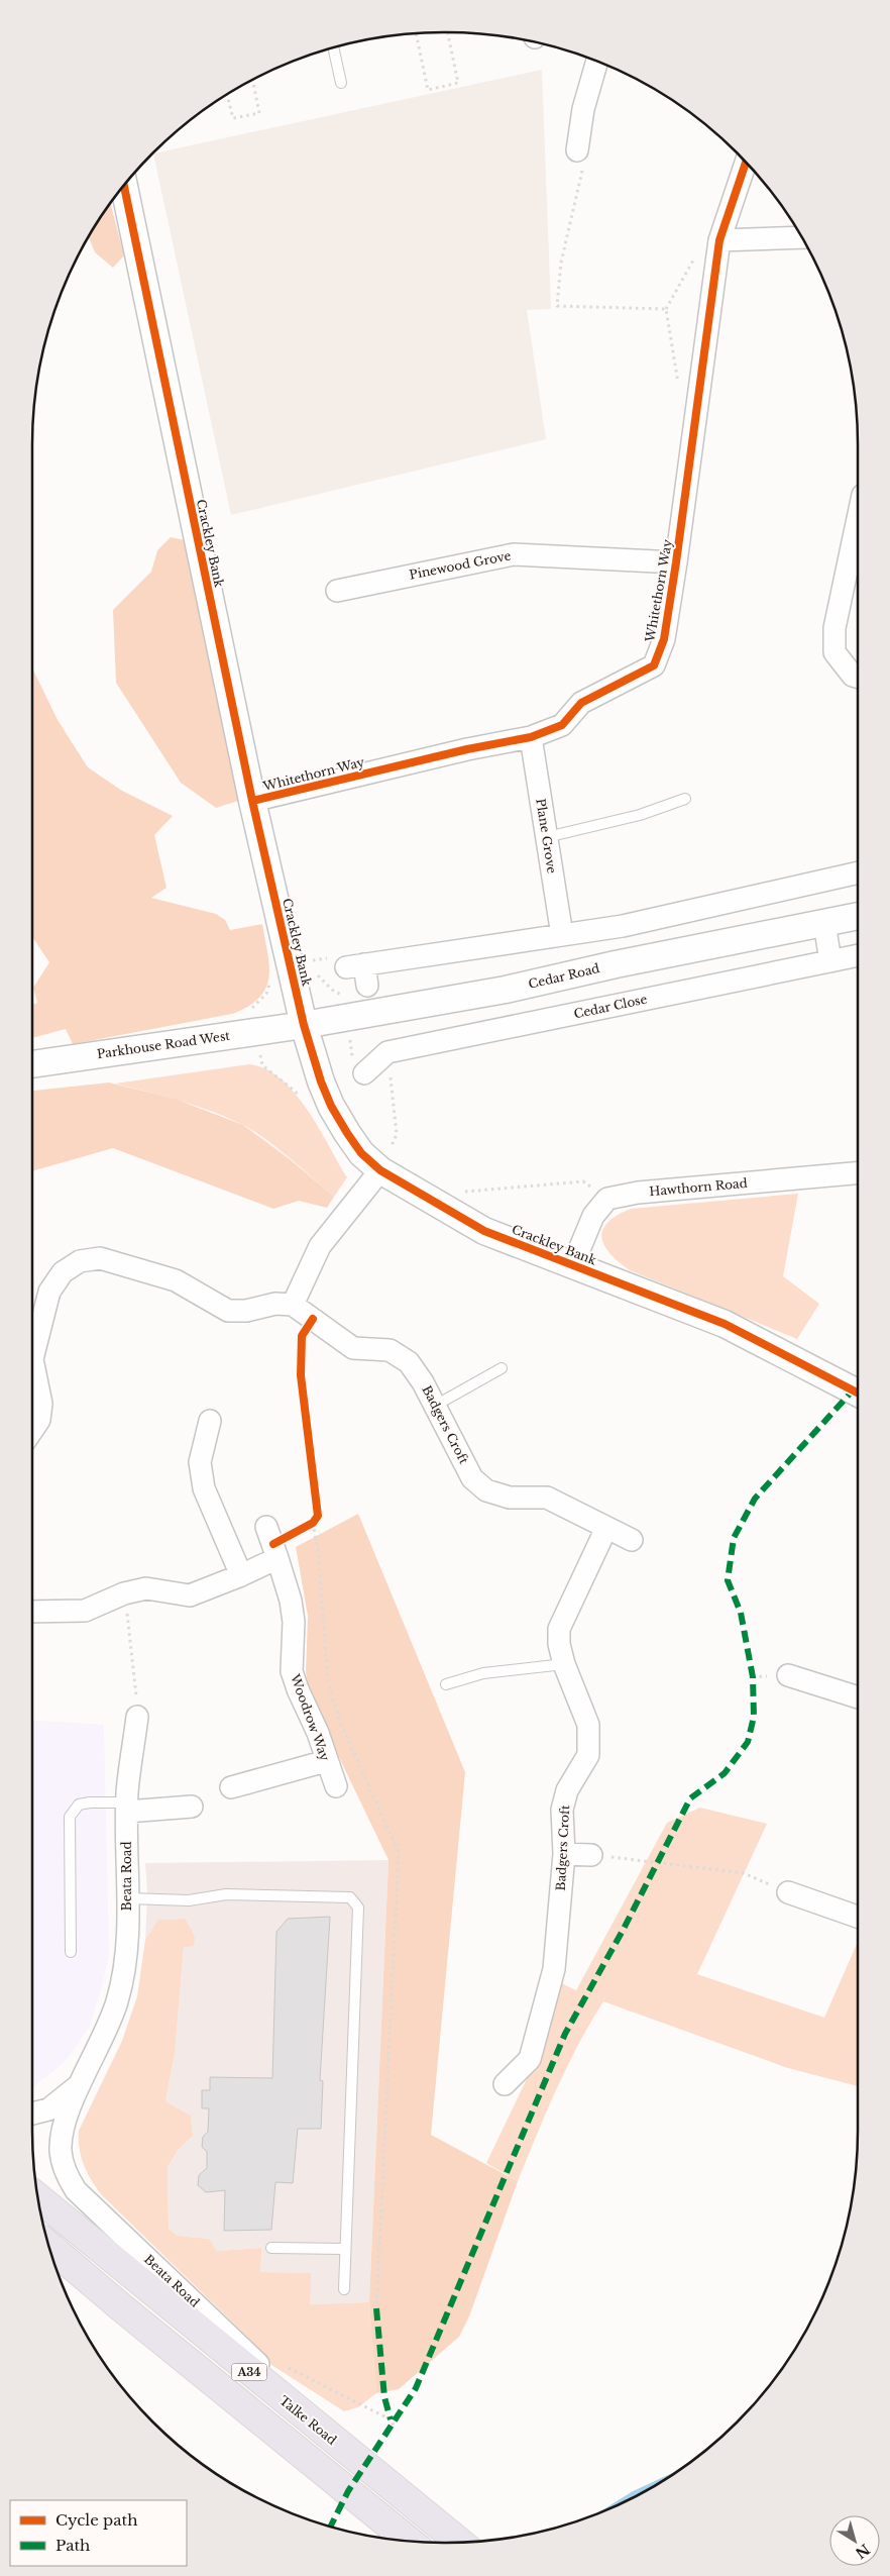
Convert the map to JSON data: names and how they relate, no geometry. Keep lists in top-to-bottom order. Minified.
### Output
{"streets":{"highway":["A34","Talke Road"],"street":["Crackley Bank","Pinewood Grove","Whitethorn Way","Plane Grove","Cedar Road","Cedar Close","Parkhouse Road West","Hawthorn Road","Badgers Croft","Woodrow Way","Beata Road"]},"crossings":[["Crackley Bank","Whitethorn Way"],["Crackley Bank","Cedar Road"],["Crackley Bank","Parkhouse Road West"],["Crackley Bank","Hawthorn Road"],["Pinewood Grove","Whitethorn Way"],["Whitethorn Way","Plane Grove"],["Cedar Road","Parkhouse Road West"],["Beata Road","Talke Road"]],"legend":["Cycle path","Path"],"north":"bottom right"}
